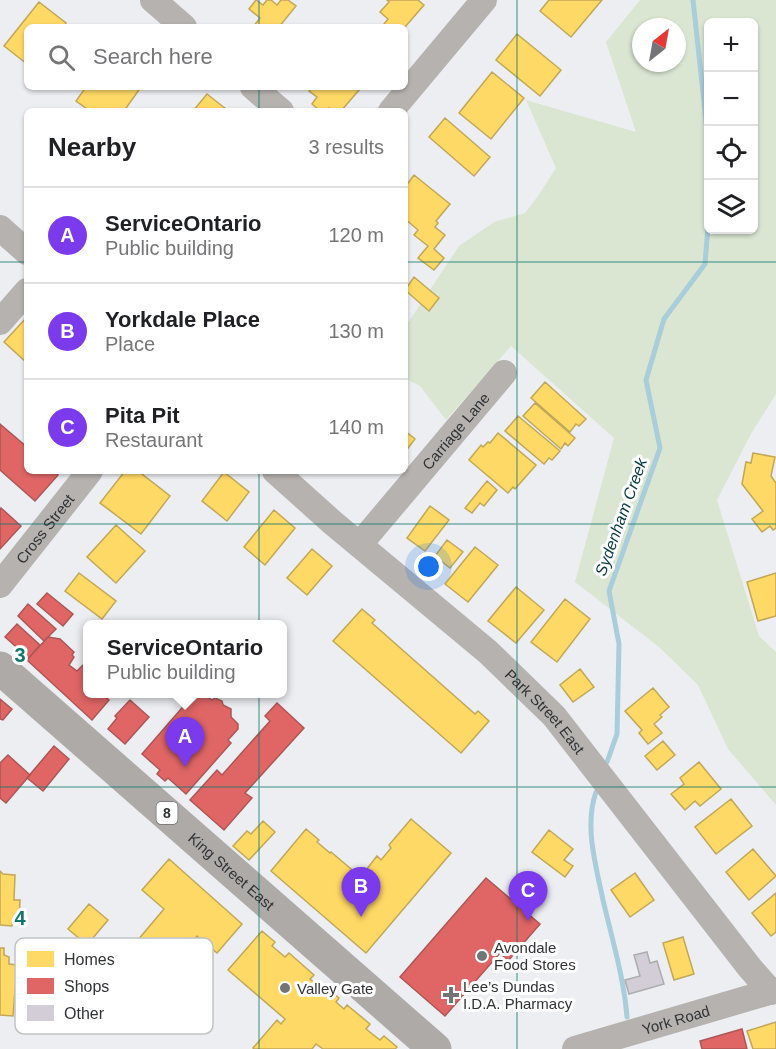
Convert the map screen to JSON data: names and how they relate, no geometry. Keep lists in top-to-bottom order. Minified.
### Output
{"streets":{"main road":["8","King Street East"],"street":["Carriage Lane","Cross Street","Park Street East","York Road"]},"crossings":[["Carriage Lane","Park Street East"],["Park Street East","York Road"]],"water":["Sydenham Creek"],"places":{"other":["Avondale Food Stores","Valley Gate"],"health":["Lee’s Dundas I.D.A. Pharmacy"]},"legend":["Homes","Shops","Other"],"north":"top right","page":{"map_buttons":["+","−"],"search":"Search here","heading":["Nearby","3 results"],"list":[{"mark":"A","name":"ServiceOntario","note":"Public building","value":"120 m"},{"mark":"B","name":"Yorkdale Place","note":"Place","value":"130 m"},{"mark":"C","name":"Pita Pit","note":"Restaurant","value":"140 m"}],"popup":["ServiceOntario","Public building"],"pins":["A","B","C"]},"grid":{"rows":["3","4"]}}
